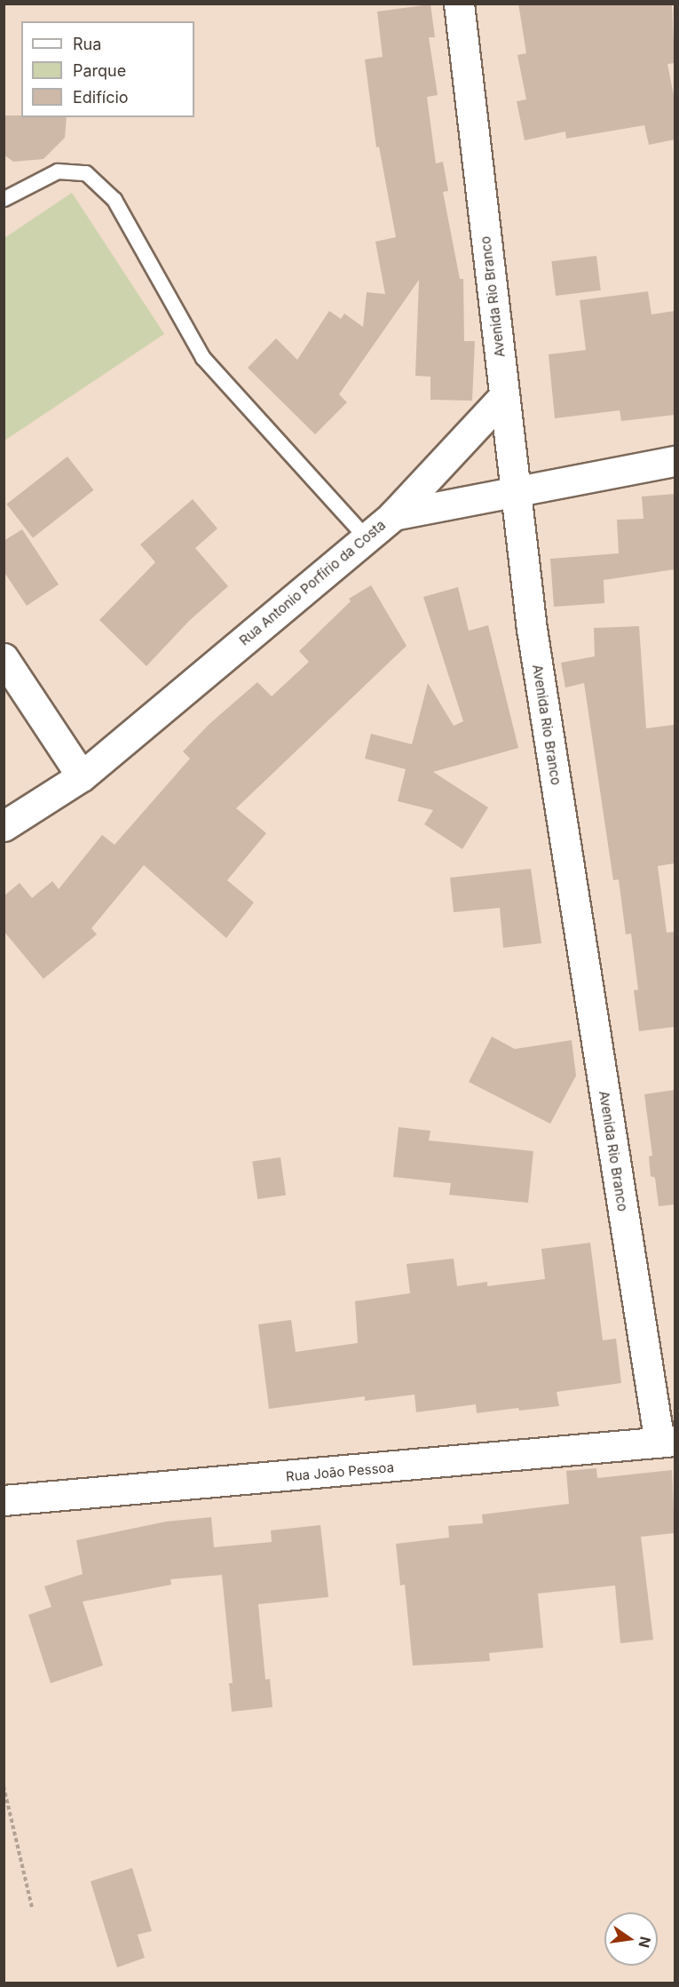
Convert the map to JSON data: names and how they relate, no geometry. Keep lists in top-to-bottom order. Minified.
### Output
{"streets":{"street":["Avenida Rio Branco","Rua Antonio Porfírio da Costa","Rua João Pessoa"]},"crossings":[["Avenida Rio Branco","Rua Antonio Porfírio da Costa"],["Avenida Rio Branco","Rua João Pessoa"]],"legend":["Rua","Parque","Edifício"],"north":"right"}
